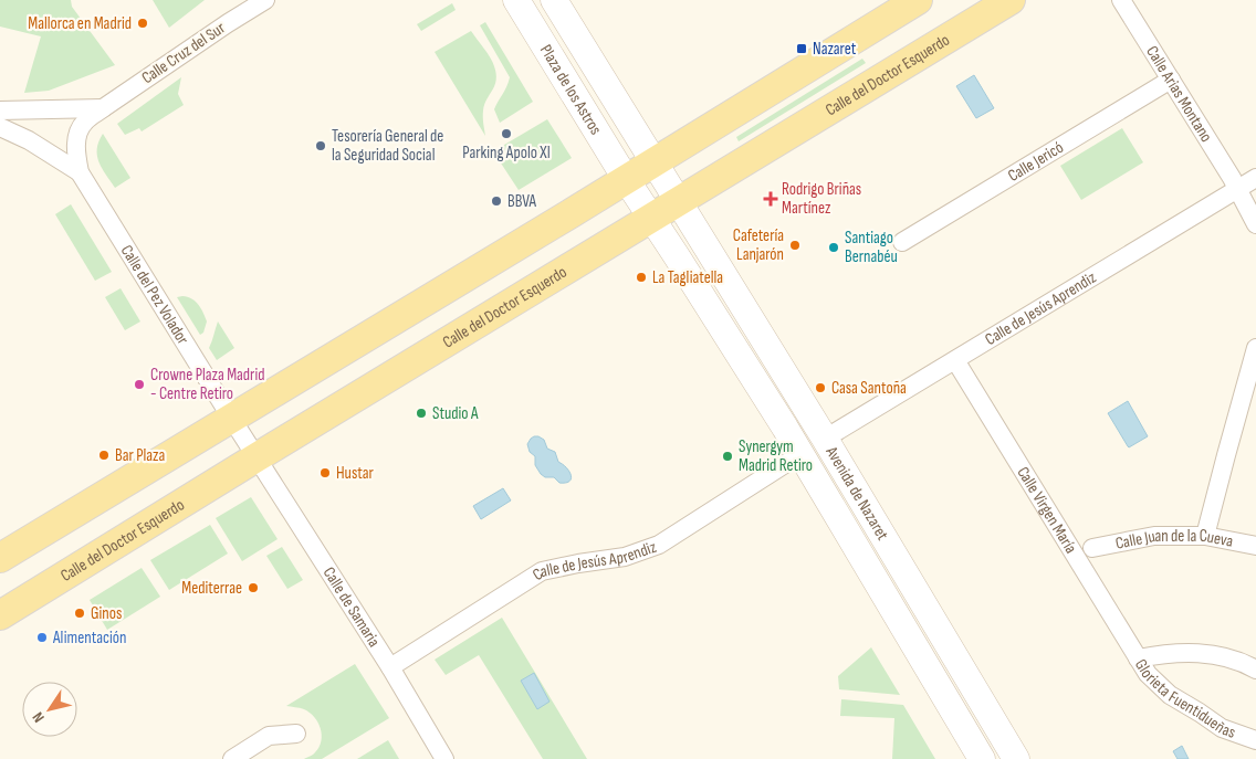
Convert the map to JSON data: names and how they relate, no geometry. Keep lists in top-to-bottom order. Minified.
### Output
{"streets":{"main road":["Calle del Doctor Esquerdo","Plaza de los Astros","Avenida de Nazaret"],"street":["Calle Cruz del Sur","Calle Arias Montano","Calle Jericó","Calle del Pez Volador","Calle de Jesús Aprendiz","Calle Virgen María","Calle Juan de la Cueva","Calle de Samaria","Glorieta Fuentidueñas"]},"crossings":[["Calle Cruz del Sur","Calle del Pez Volador"],["Calle del Doctor Esquerdo","Plaza de los Astros"],["Calle del Doctor Esquerdo","Calle del Pez Volador"],["Calle del Doctor Esquerdo","Avenida de Nazaret"],["Calle del Doctor Esquerdo","Calle de Samaria"],["Plaza de los Astros","Avenida de Nazaret"],["Calle Arias Montano","Calle Jericó"],["Calle Arias Montano","Calle de Jesús Aprendiz"],["Calle del Pez Volador","Calle de Samaria"],["Calle de Jesús Aprendiz","Avenida de Nazaret"],["Calle de Jesús Aprendiz","Calle Virgen María"],["Calle de Jesús Aprendiz","Calle de Samaria"],["Calle Virgen María","Glorieta Fuentidueñas"]],"places":{"other":["Mallorca en Madrid","Parking Apolo XI","Tesorería General de la Seguridad Social","BBVA","Cafetería Lanjarón","Santiago Bernabéu","La Tagliatella","Crowne Plaza Madrid - Centre Retiro","Casa Santoña","Studio A","Bar Plaza","Synergym Madrid Retiro","Hustar","Mediterrae","Ginos","Alimentación"],"transit":["Nazaret"],"health":["Rodrigo Briñas Martínez"]},"north":"bottom left"}
